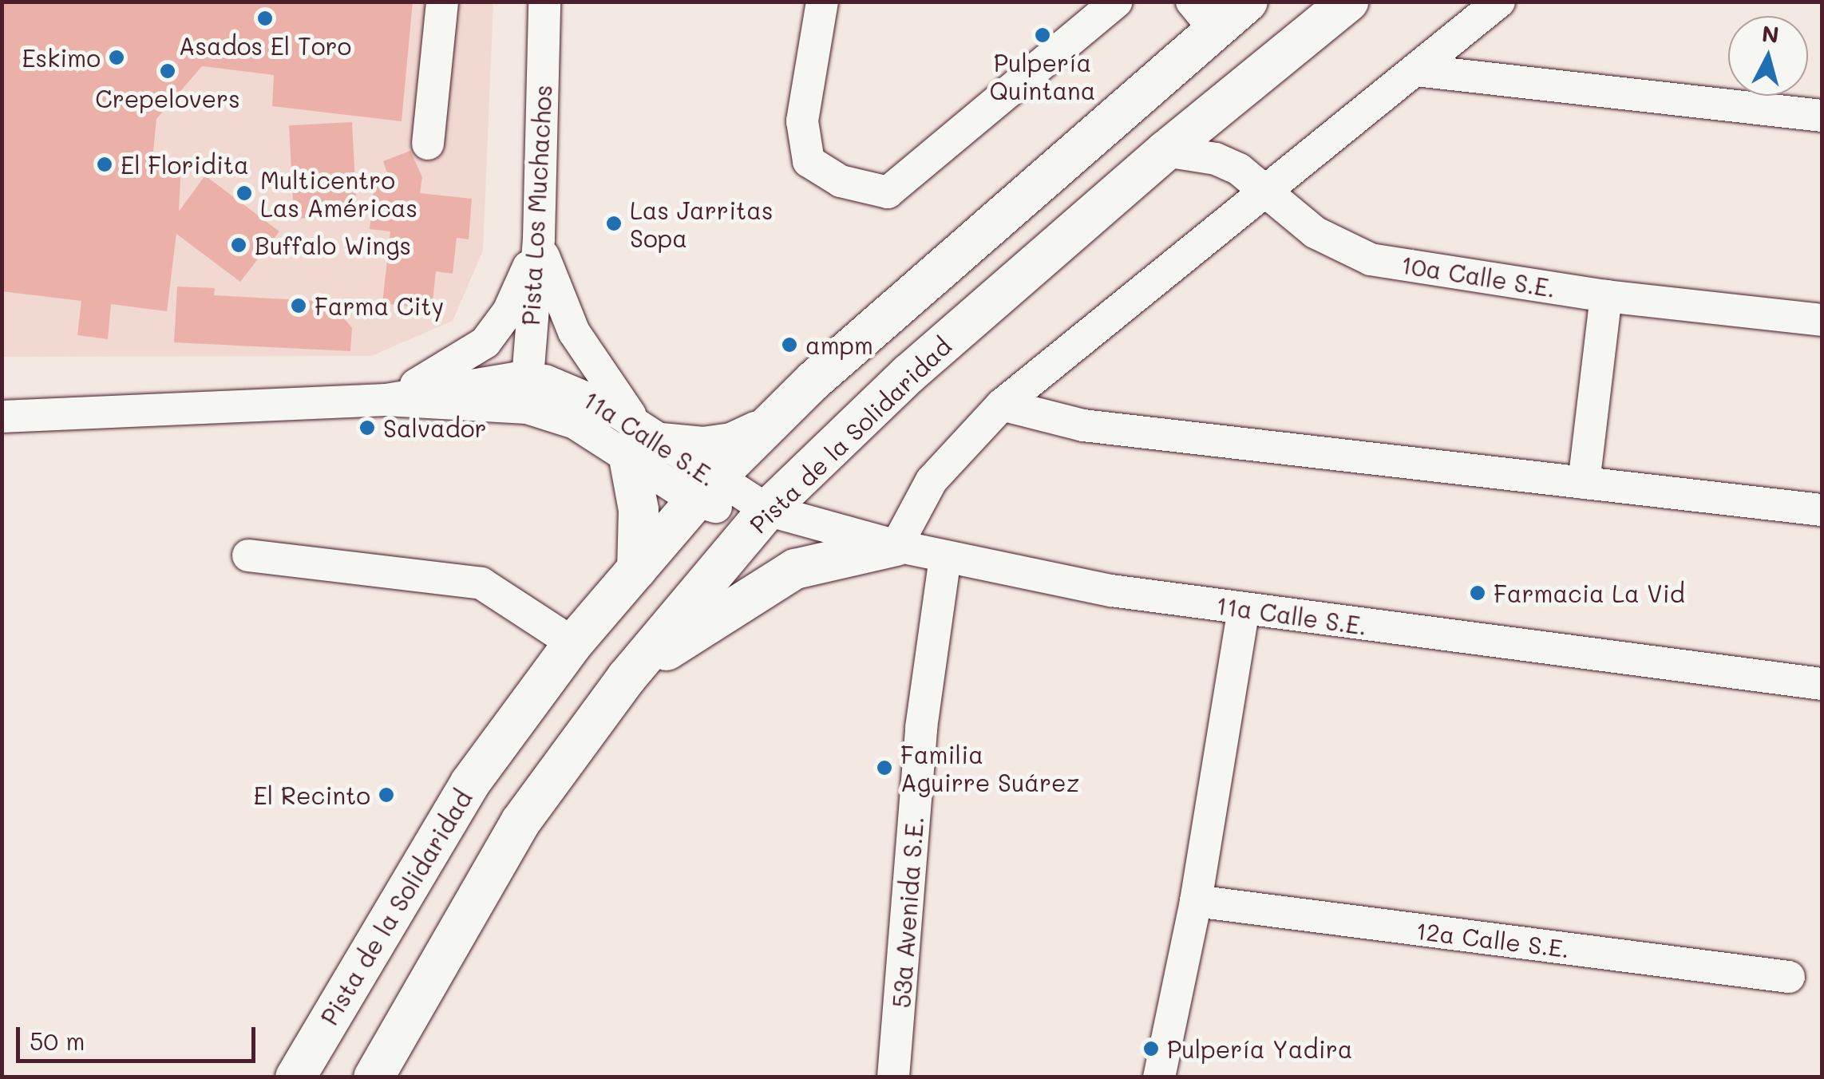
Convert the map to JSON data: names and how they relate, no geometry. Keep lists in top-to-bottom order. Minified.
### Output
{"streets":{"main road":["Pista de la Solidaridad"],"street":["Pista Los Muchachos","10a Calle S.E.","11a Calle S.E.","53a Avenida S.E.","12a Calle S.E."]},"crossings":[["Pista Los Muchachos","11a Calle S.E."],["10a Calle S.E.","Pista de la Solidaridad"],["Pista de la Solidaridad","11a Calle S.E."],["11a Calle S.E.","53a Avenida S.E."]],"places":["Asados El Toro","Pulpería Quintana","Eskimo","Crepelovers","El Floridita","Multicentro Las Américas","Las Jarritas Sopa","Buffalo Wings","Farma City","ampm","Salvador","Farmacia La Vid","Familia Aguirre Suárez","El Recinto","Pulpería Yadira"],"scale_bar":"50 m","north":"top"}
